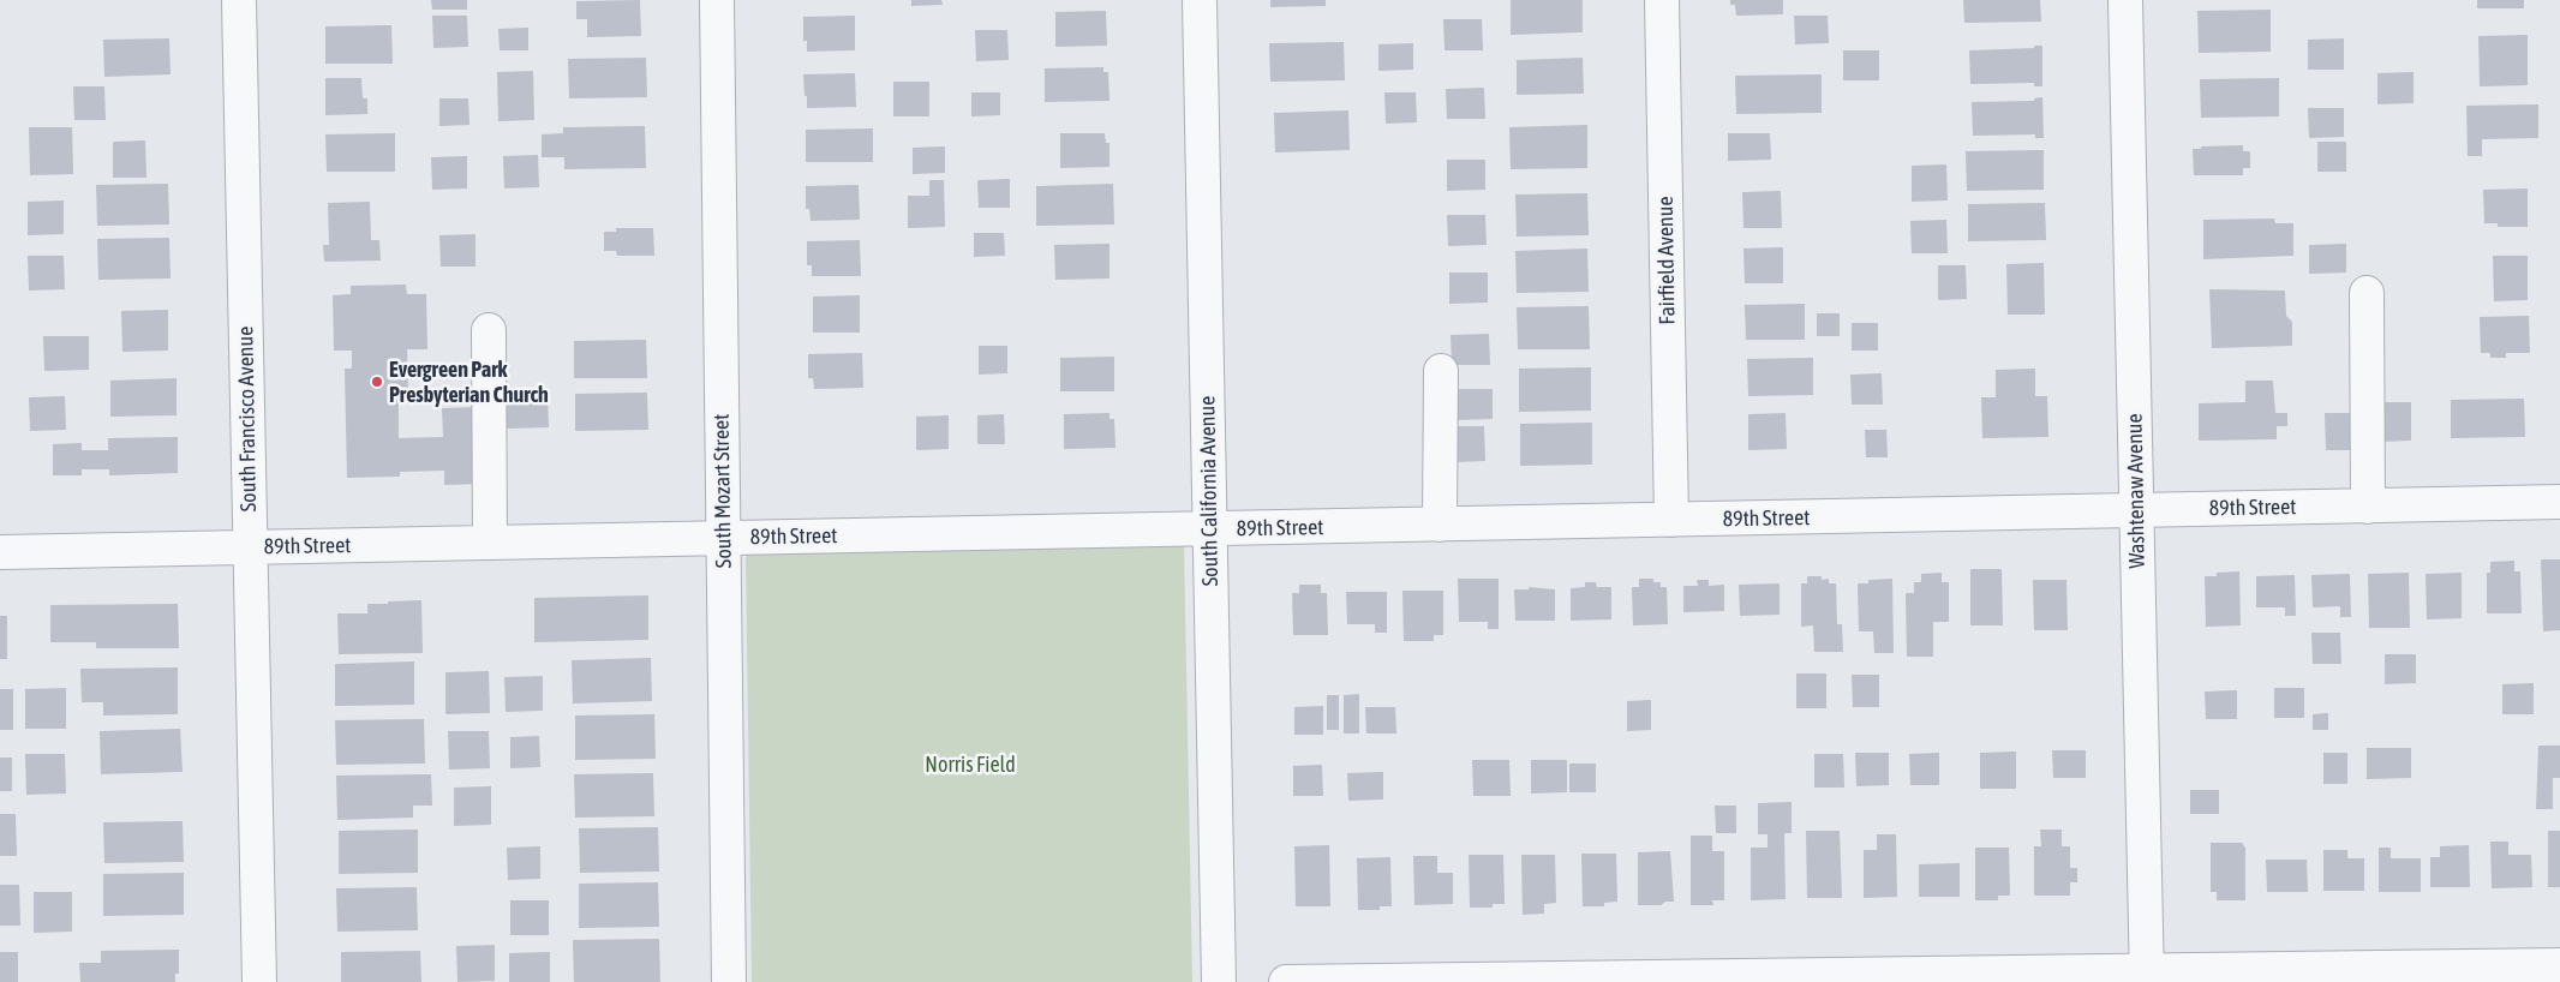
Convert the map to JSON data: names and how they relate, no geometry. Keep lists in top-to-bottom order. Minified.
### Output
{"streets":{"street":["Fairfield Avenue","South Francisco Avenue","South Mozart Street","South California Avenue","Washtenaw Avenue","89th Street"]},"crossings":[["Fairfield Avenue","89th Street"],["South Francisco Avenue","89th Street"],["South Mozart Street","89th Street"],["South California Avenue","89th Street"],["Washtenaw Avenue","89th Street"]],"parks":["Norris Field"],"places":["Evergreen Park Presbyterian Church"]}
